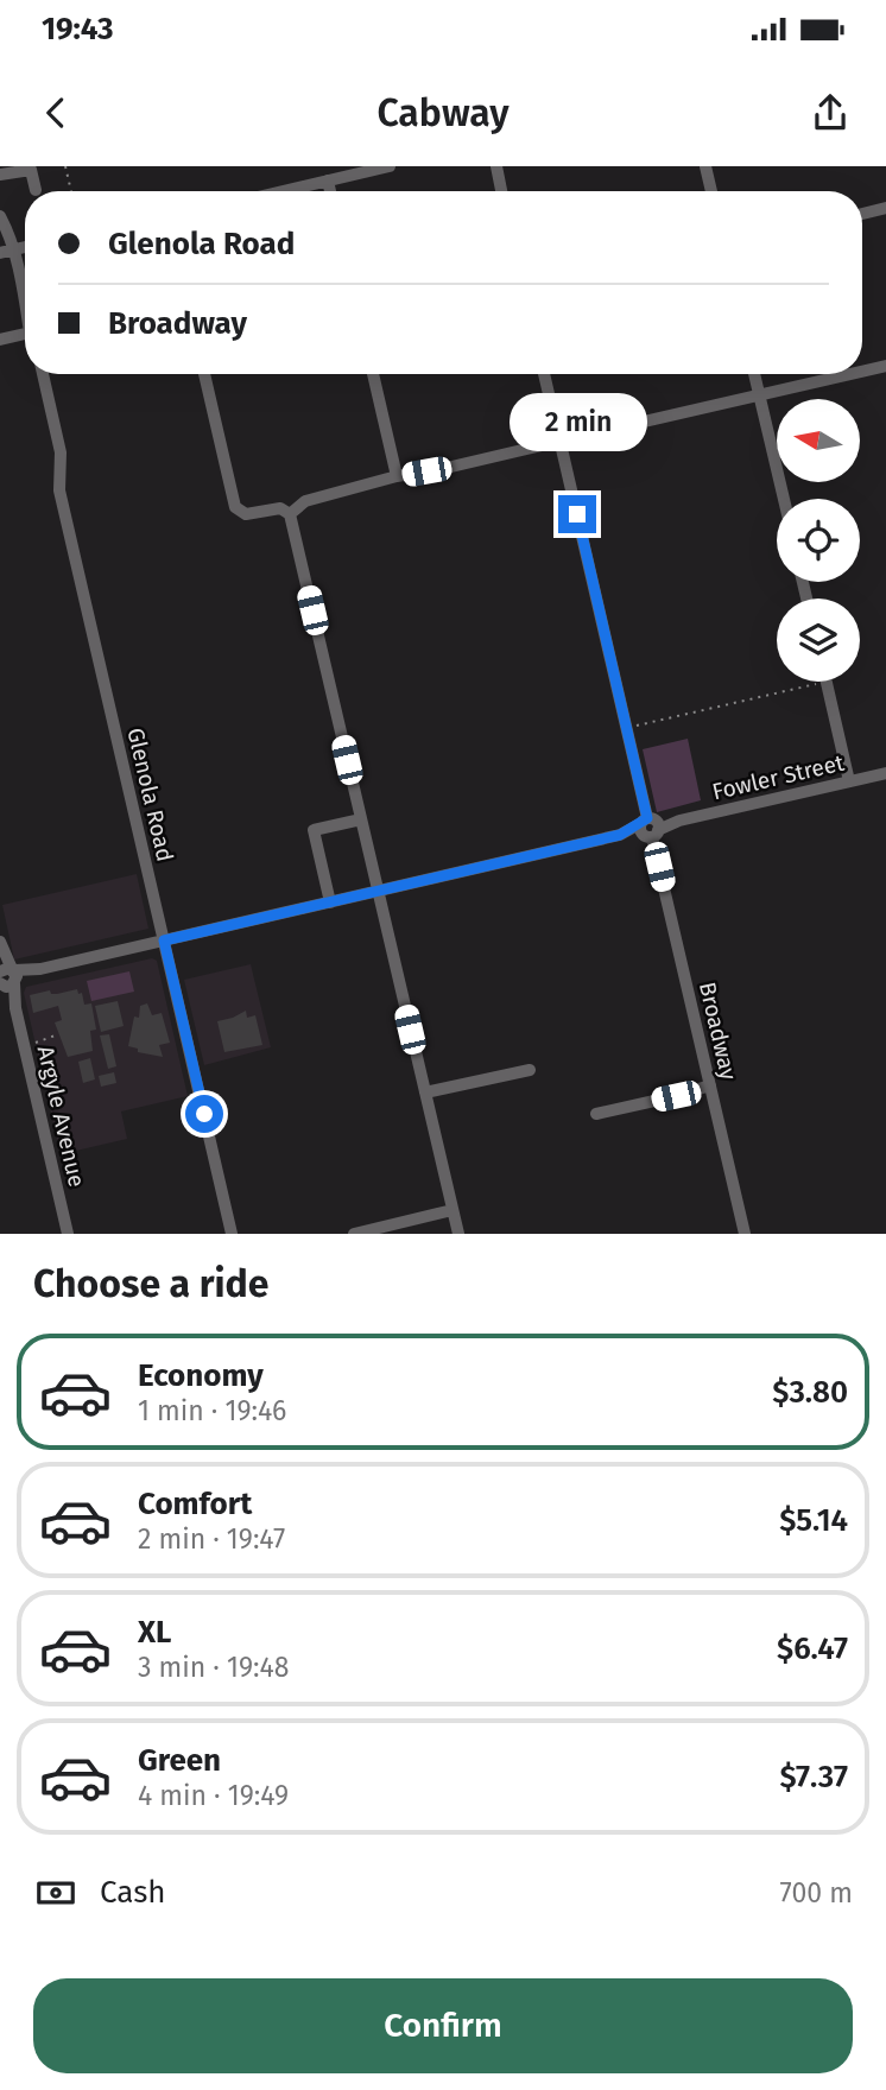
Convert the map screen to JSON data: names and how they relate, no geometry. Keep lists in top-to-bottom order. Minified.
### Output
{"streets":{"street":["Fowler Street","Glenola Road","Broadway","Argyle Avenue"]},"crossings":[["Fowler Street","Glenola Road"],["Fowler Street","Broadway"],["Fowler Street","Argyle Avenue"]],"north":"left","page":{"status":"19:43","header":"Cabway","banner":["Glenola Road","Broadway"],"bubble":"2 min","heading":"Choose a ride","list":[{"name":"Economy","note":"1 min · 19:46","value":"$3.80"},{"name":"Comfort","note":"2 min · 19:47","value":"$5.14"},{"name":"XL","note":"3 min · 19:48","value":"$6.47"},{"name":"Green","note":"4 min · 19:49","value":"$7.37"}],"pay":["Cash","700 m"],"buttons":"Confirm"}}
